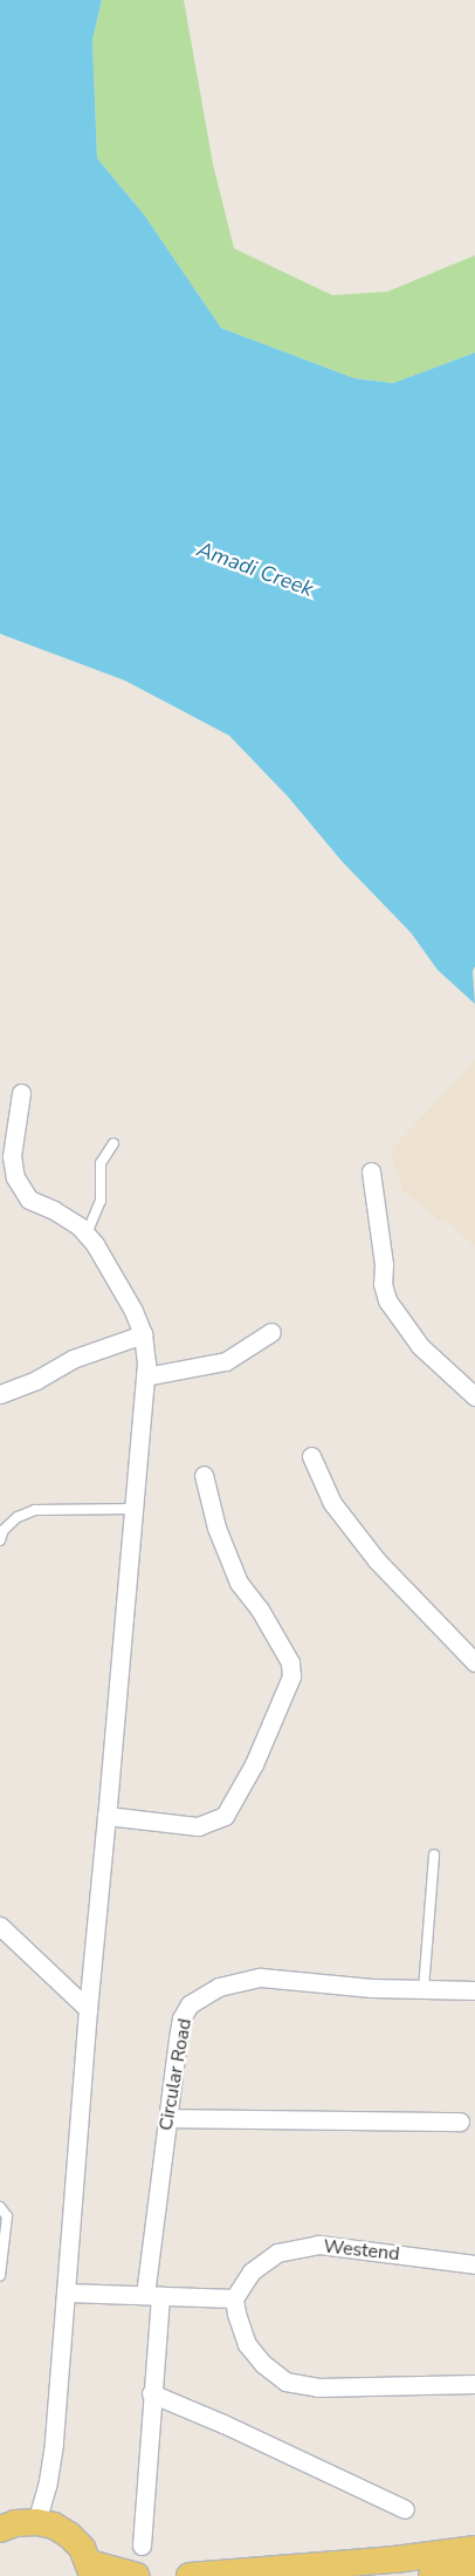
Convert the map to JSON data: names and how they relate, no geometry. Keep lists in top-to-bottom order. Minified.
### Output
{"streets":{"street":["Circular Road","Westend"]},"water":["Amadi Creek"]}
